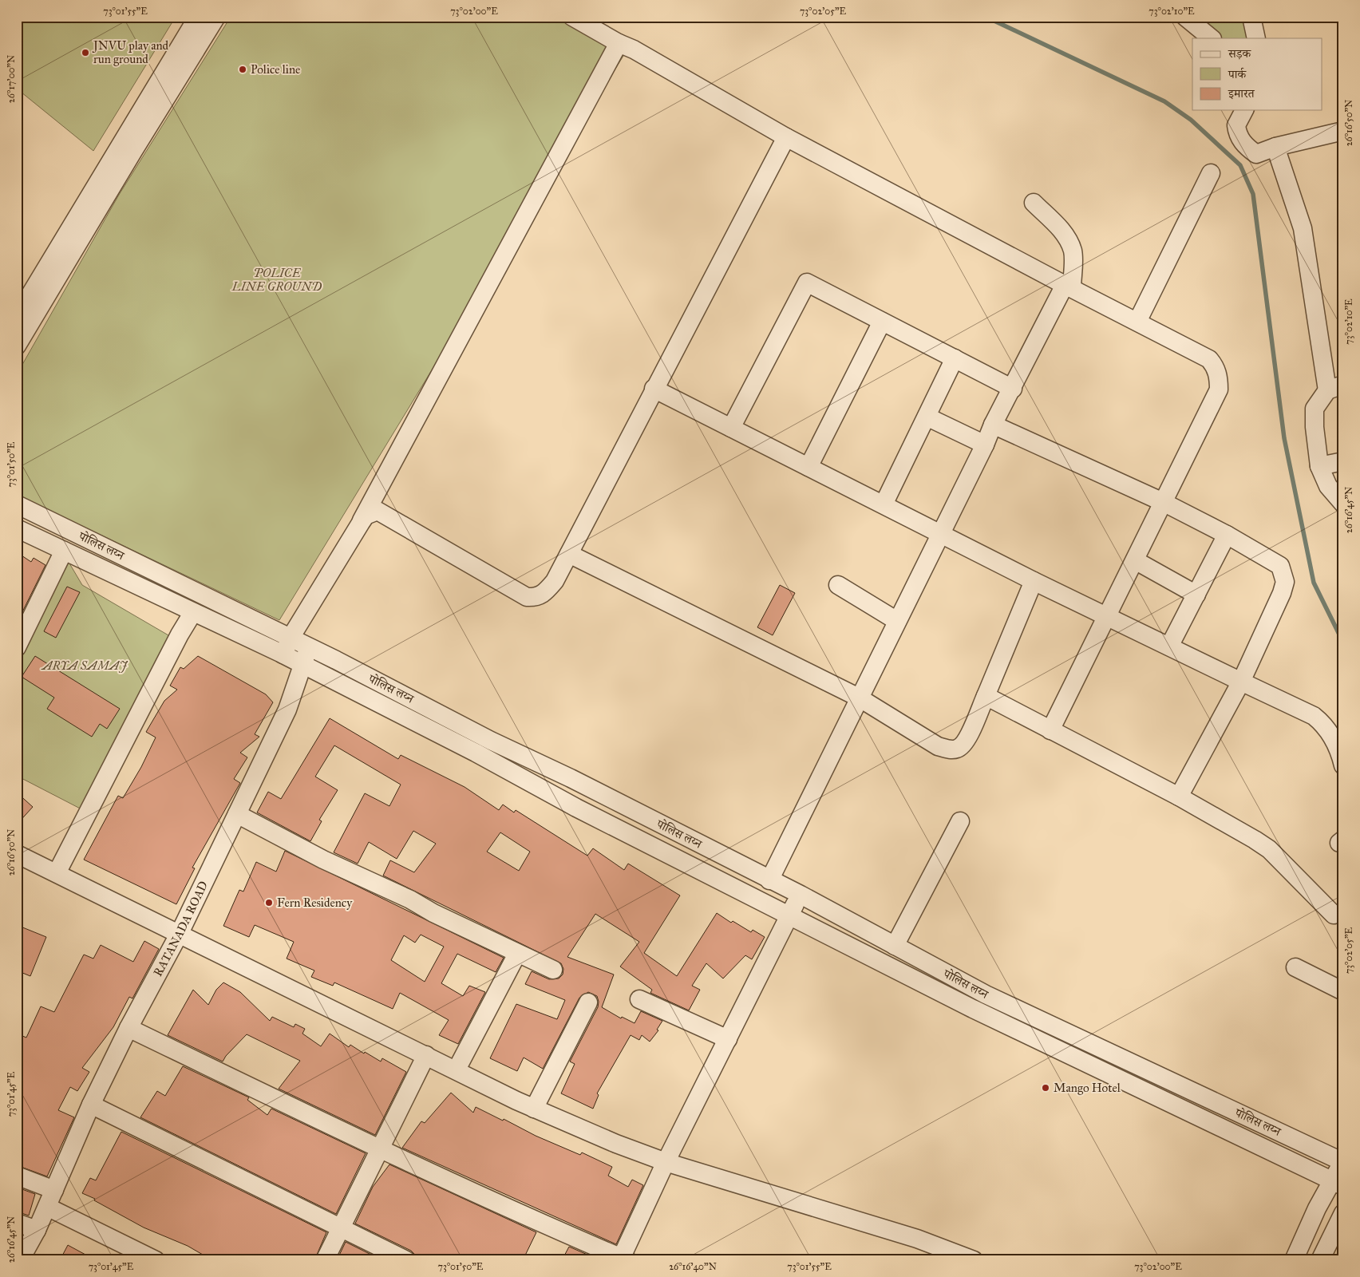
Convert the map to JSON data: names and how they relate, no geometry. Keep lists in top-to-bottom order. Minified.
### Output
{"streets":{"street":["पोलिस लय्न","RATANADA ROAD"]},"crossings":[["पोलिस लय्न","RATANADA ROAD"]],"parks":["POLICE LINE GROUND","ARYA SAMAJ"],"places":["JNVU play and run ground","Police line","Fern Residency","Mango Hotel"],"legend":["सड़क","पार्क","इमारत"],"coordinates":["73°01'55\"E","73°02'00\"E","73°02'05\"E","73°02'10\"E","26°17'00\"N","26°16'50\"N","73°01'50\"E","26°16'45\"N","73°01'45\"E","26°16'40\"N"]}
